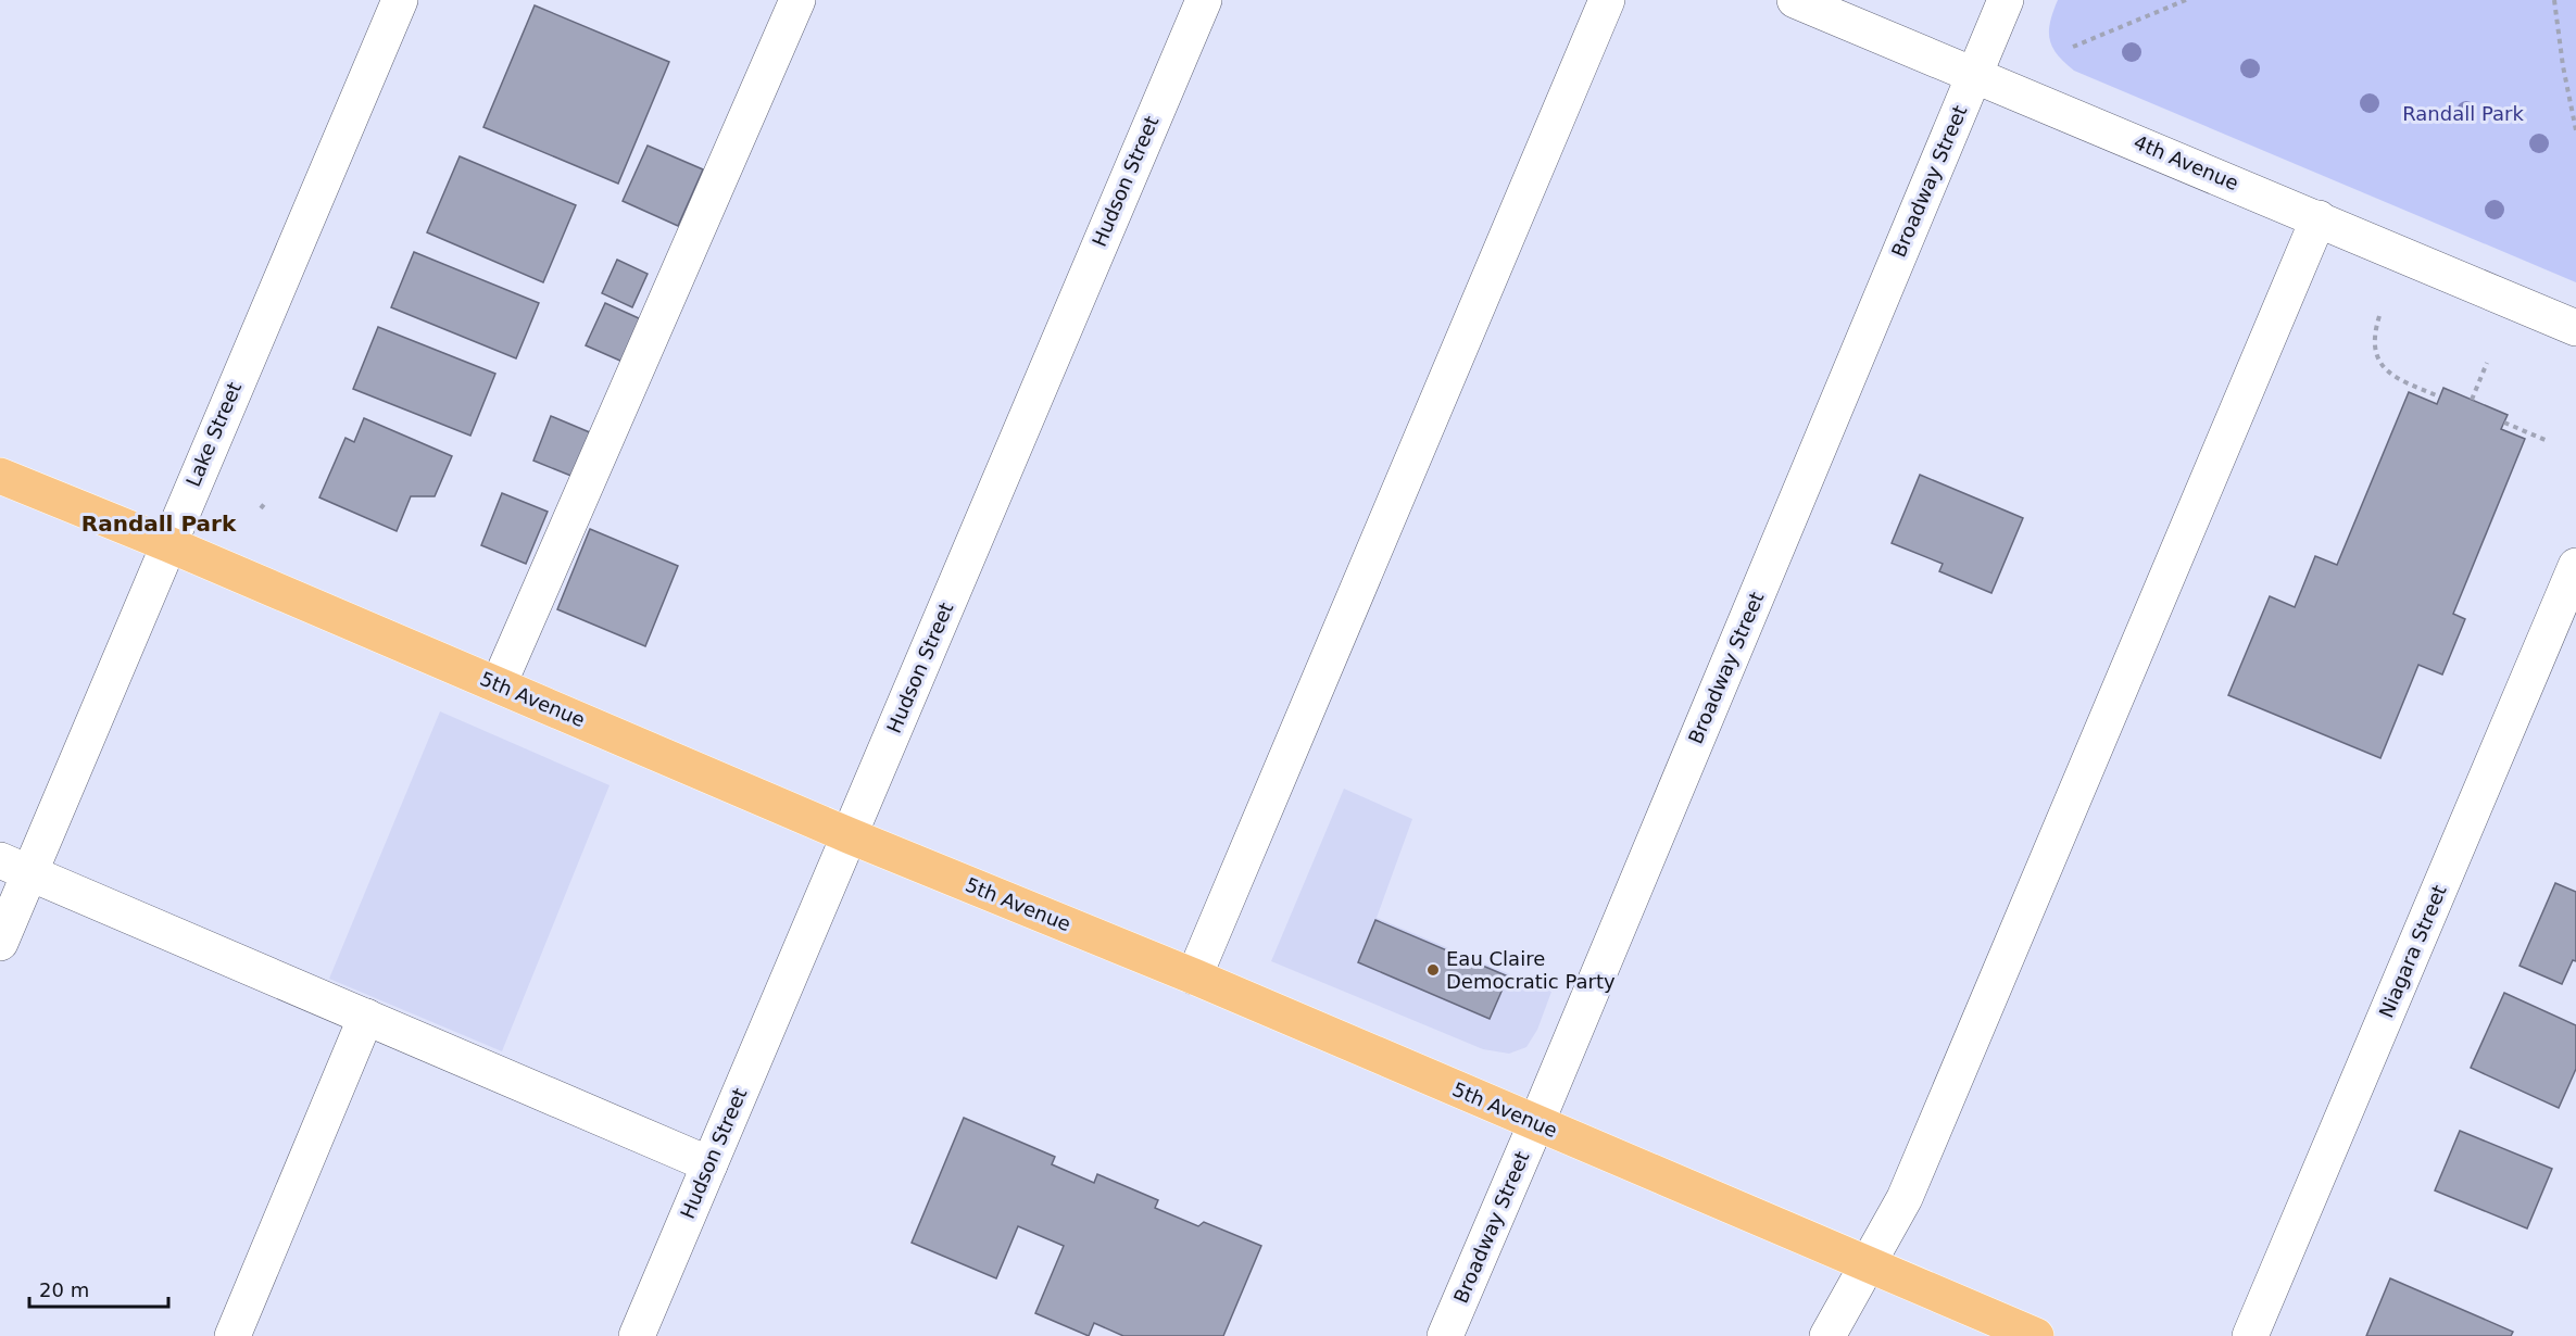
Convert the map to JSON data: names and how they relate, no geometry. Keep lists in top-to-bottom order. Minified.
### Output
{"streets":{"main road":["5th Avenue"],"street":["4th Avenue","Hudson Street","Broadway Street","Lake Street","Niagara Street"]},"crossings":[["4th Avenue","Broadway Street"],["Hudson Street","5th Avenue"],["Broadway Street","5th Avenue"],["Lake Street","5th Avenue"]],"districts":["Randall Park"],"parks":["Randall Park"],"places":["Eau Claire Democratic Party"],"scale_bar":"20 m"}
